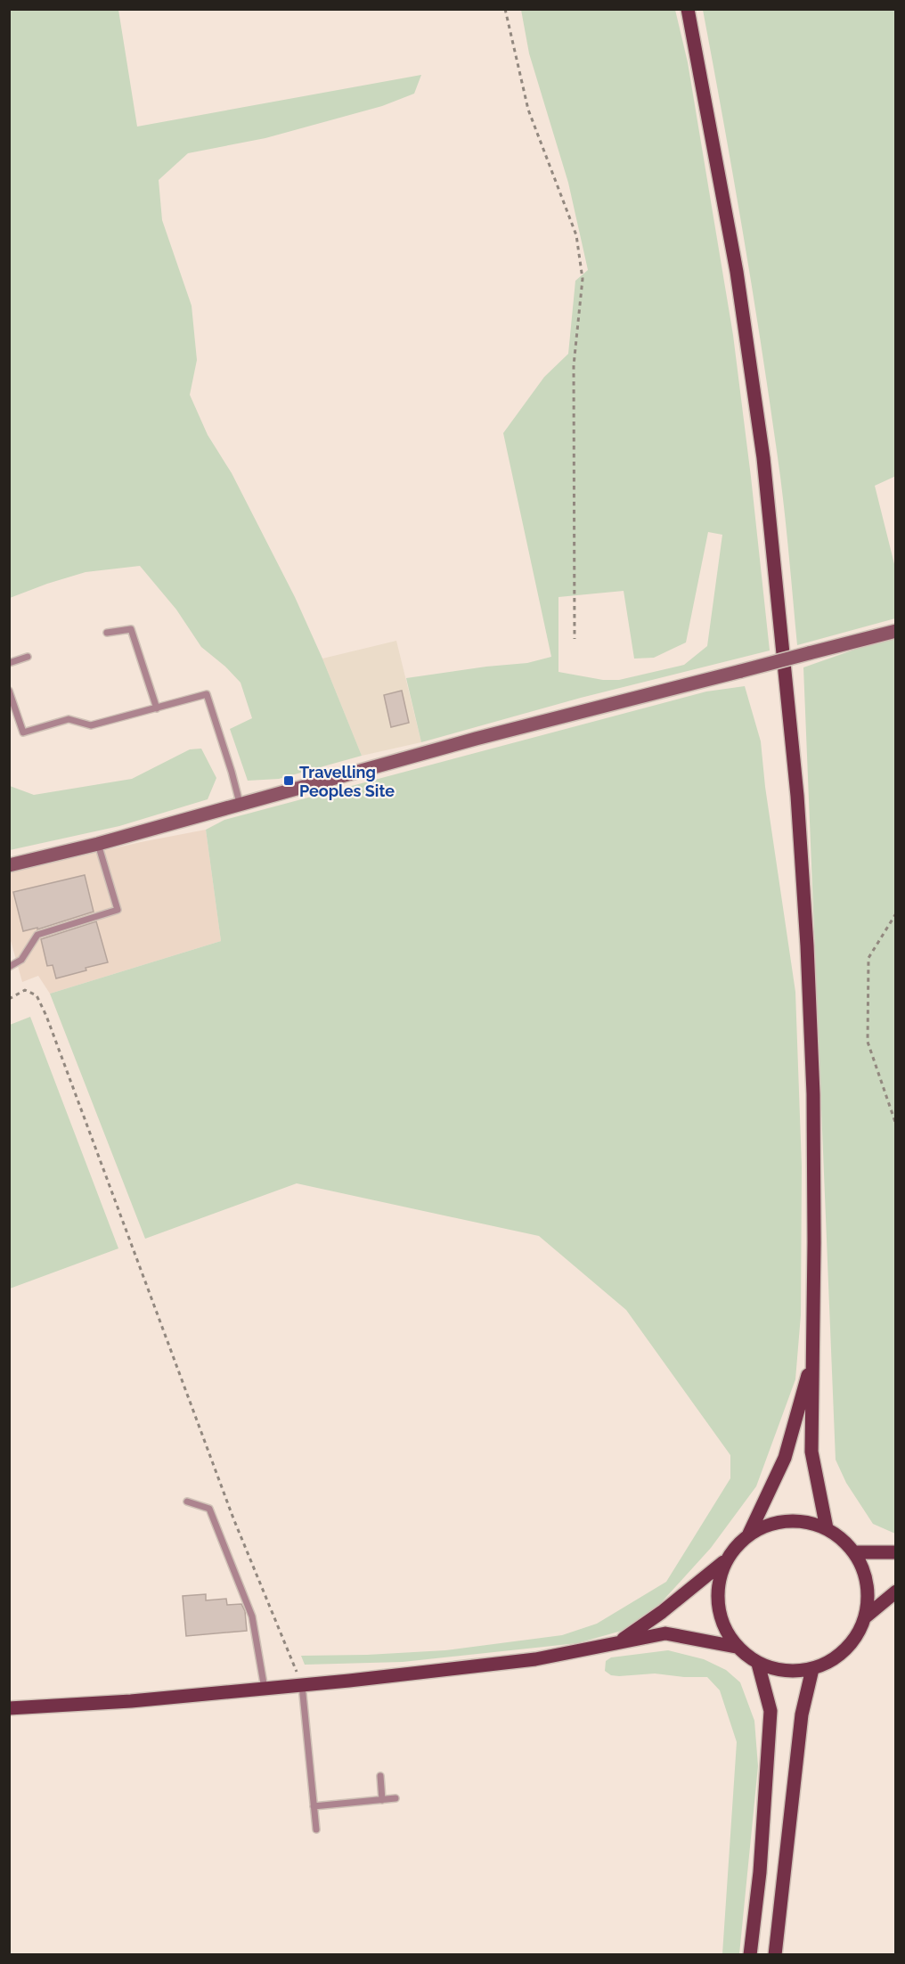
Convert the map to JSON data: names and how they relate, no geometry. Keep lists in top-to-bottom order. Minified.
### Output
{"places":{"transit":["Travelling Peoples Site"]}}
